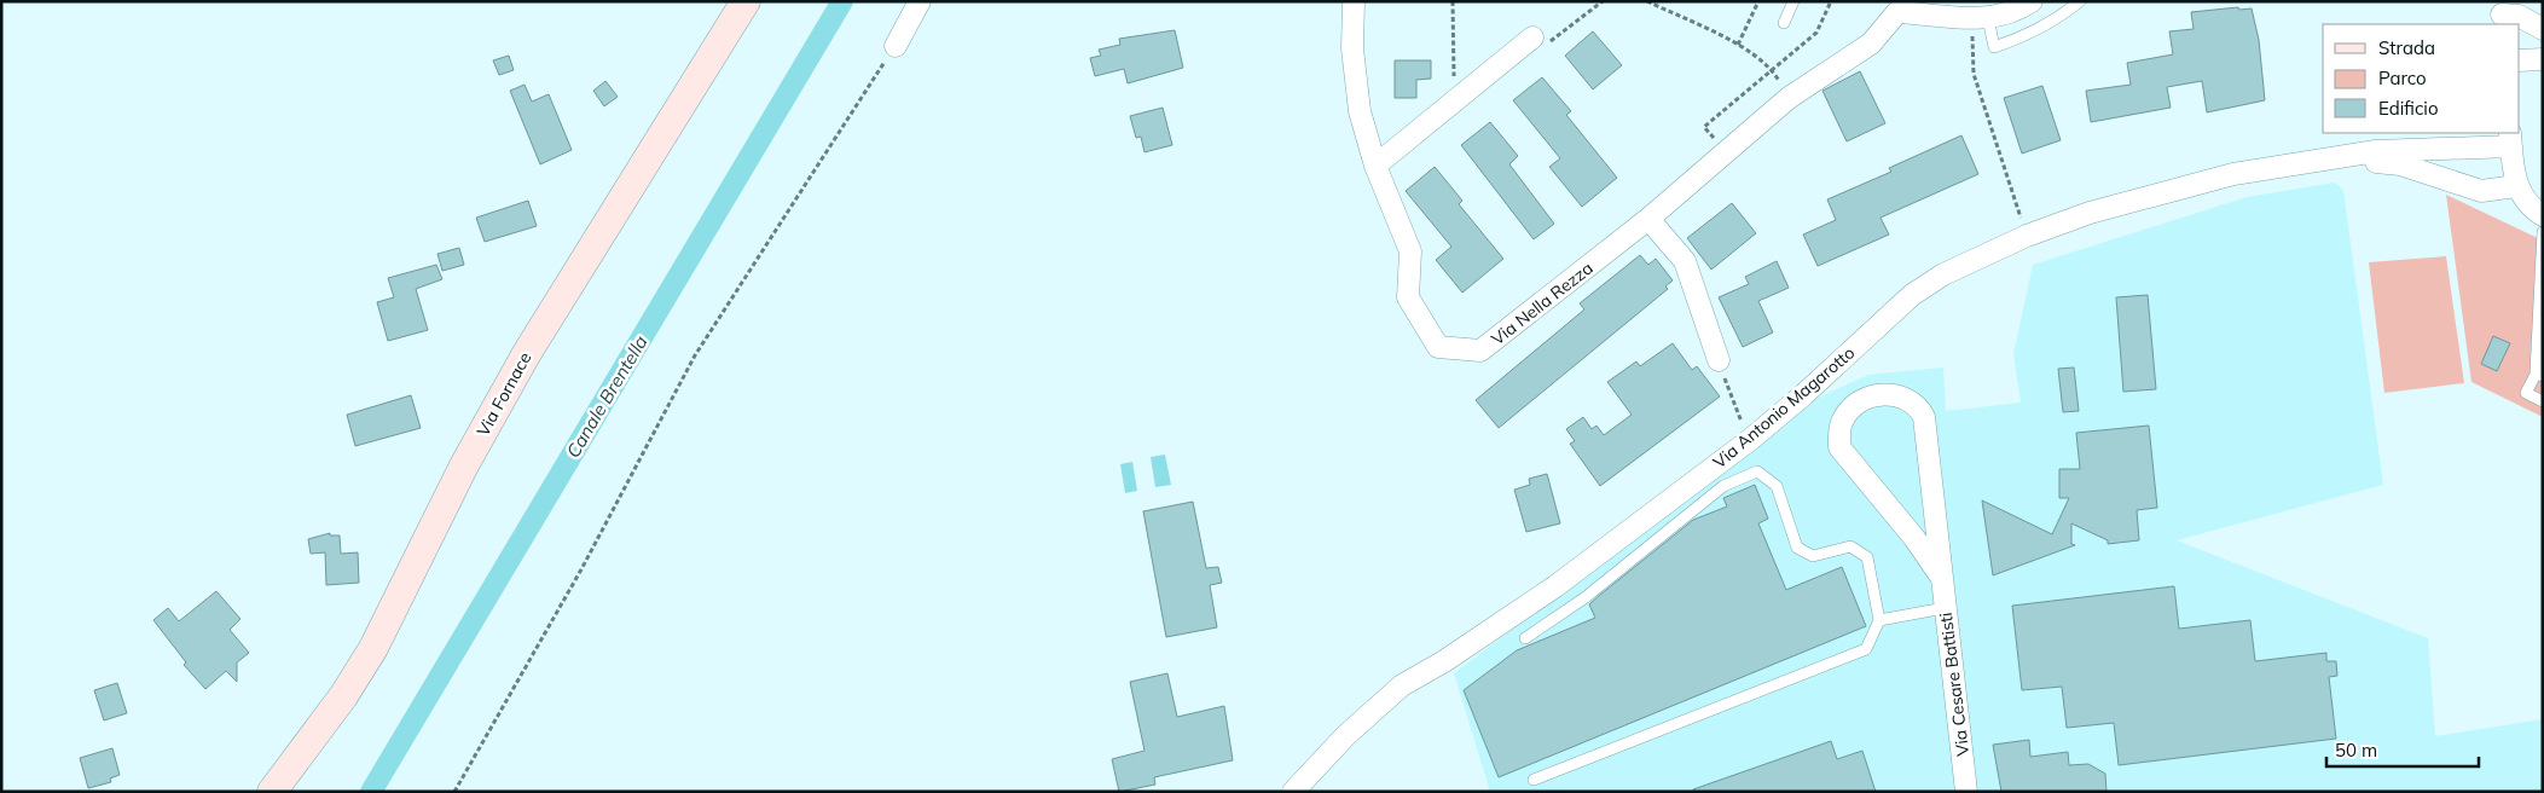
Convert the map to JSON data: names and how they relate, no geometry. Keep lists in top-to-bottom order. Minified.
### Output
{"streets":{"street":["Via Nella Rezza","Via Fornace","Via Antonio Magarotto","Via Cesare Battisti"]},"water":["Canale Brentella"],"legend":["Strada","Parco","Edificio"],"scale_bar":"50 m"}
